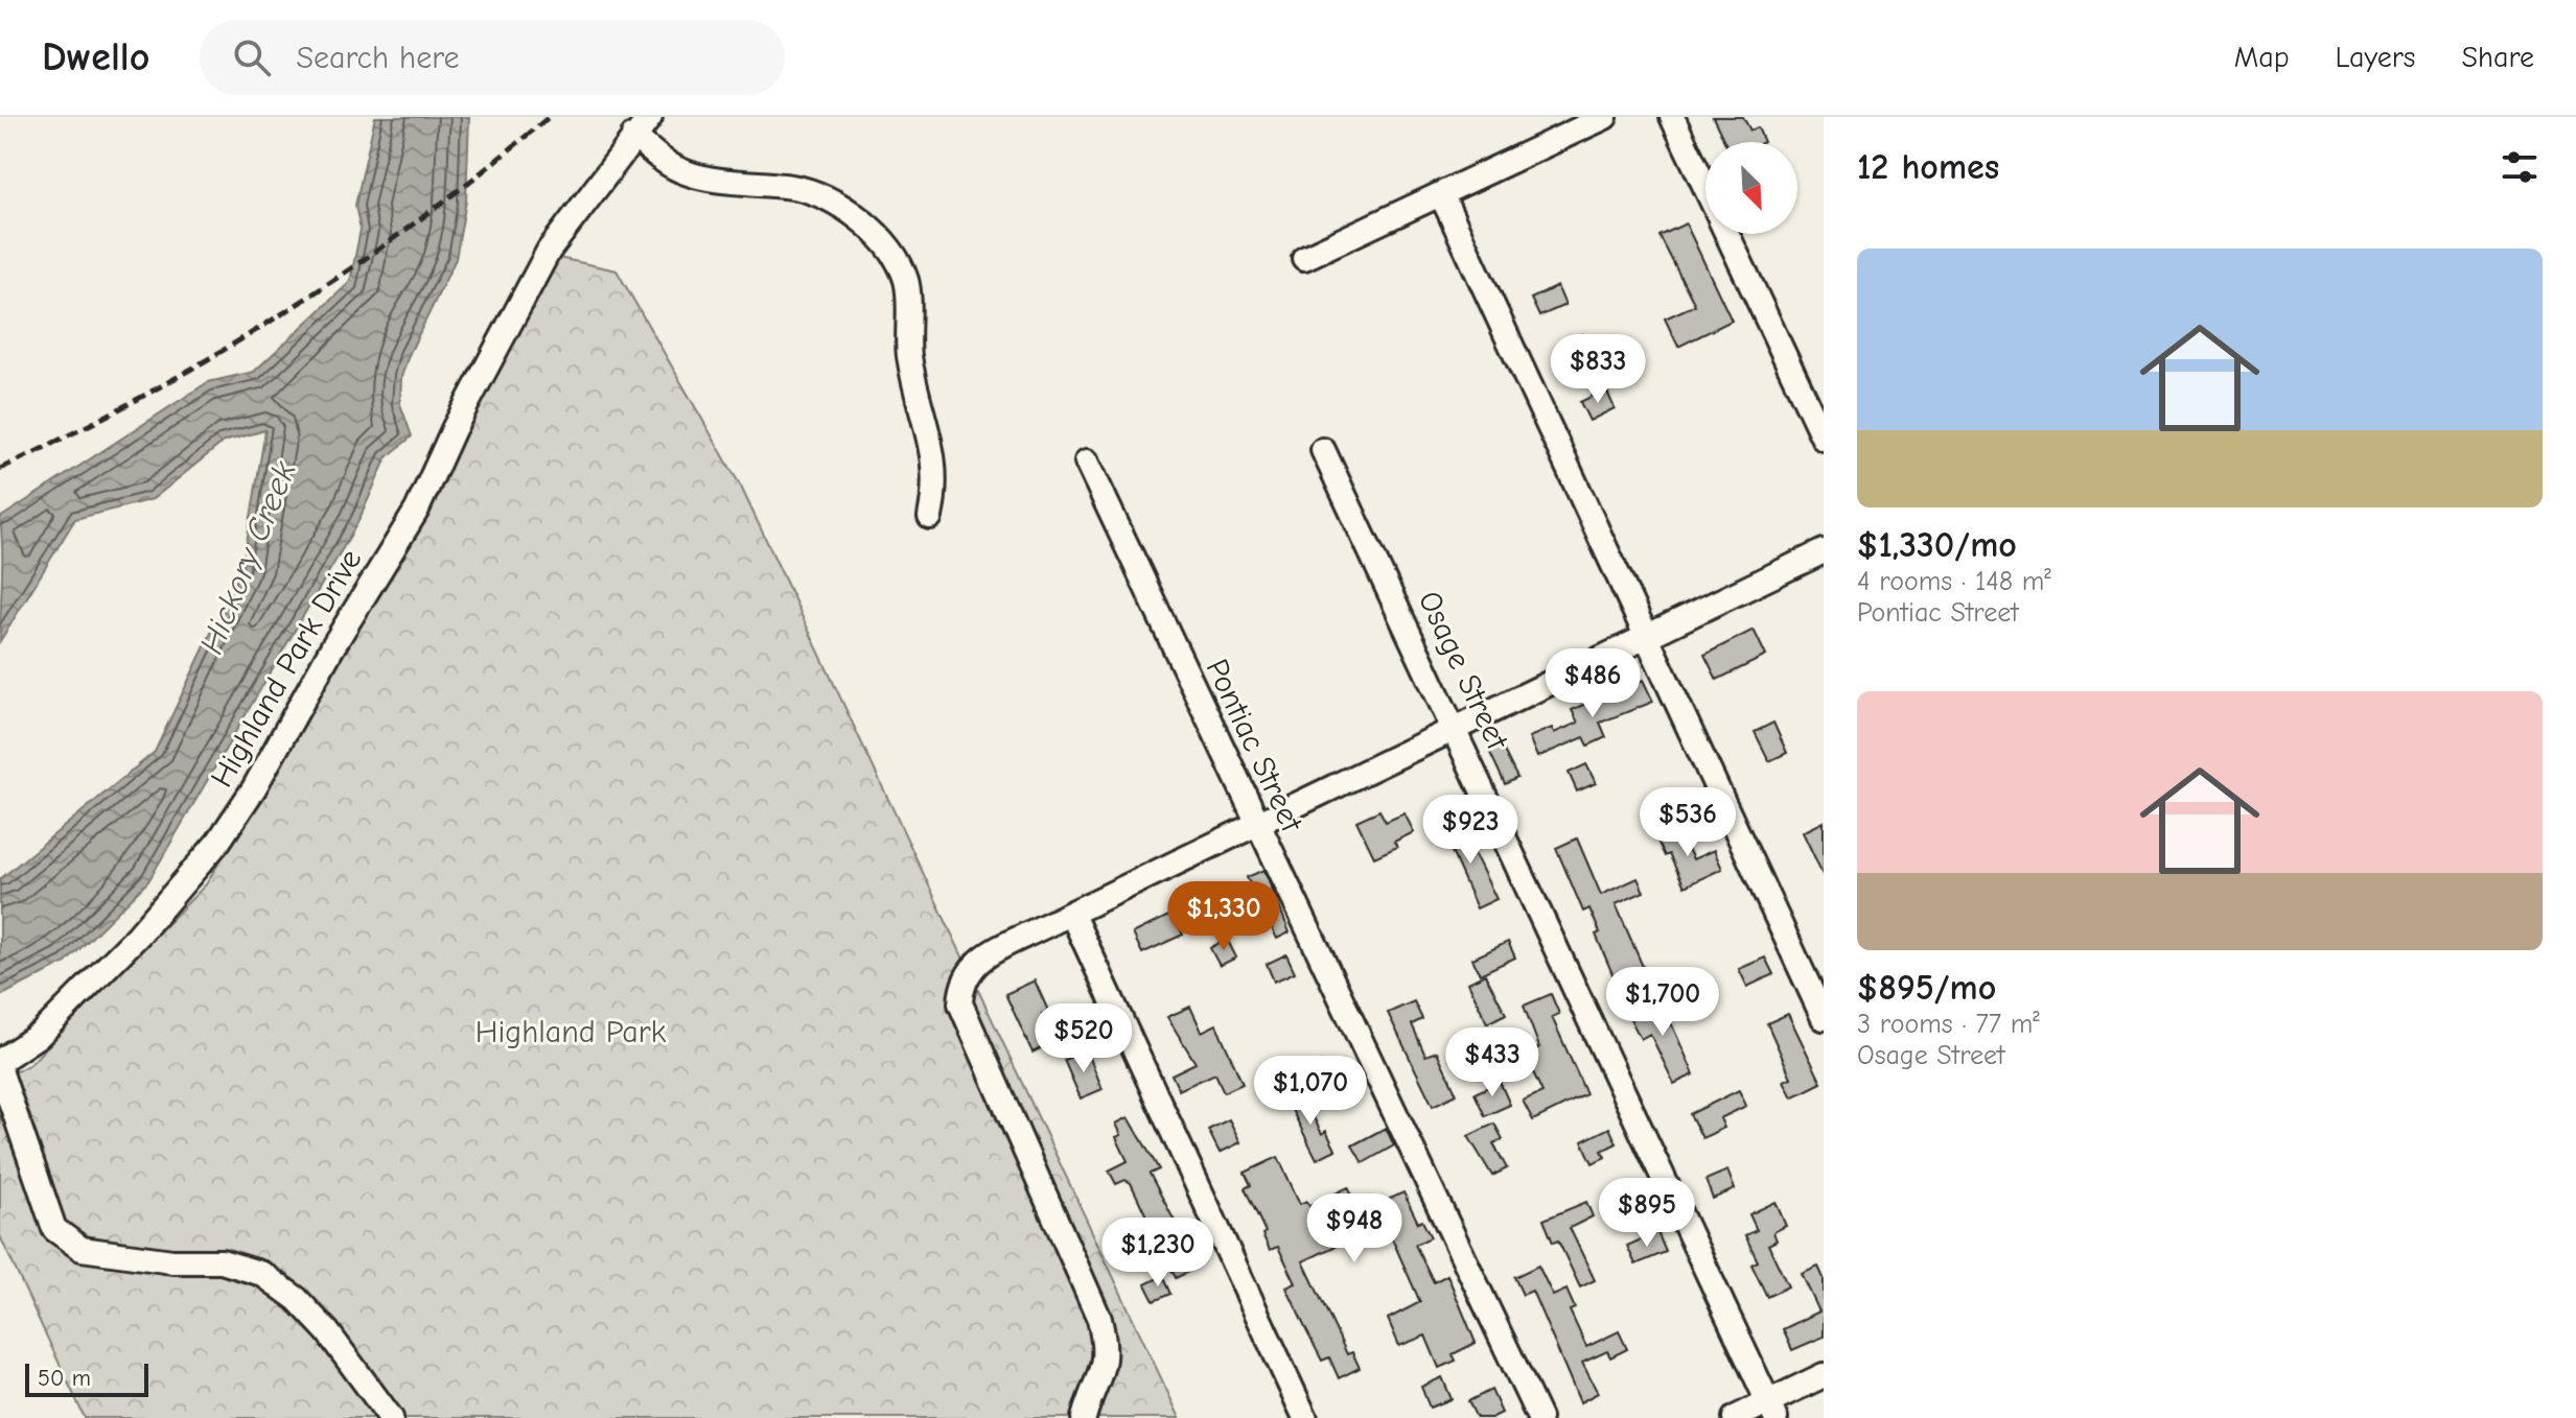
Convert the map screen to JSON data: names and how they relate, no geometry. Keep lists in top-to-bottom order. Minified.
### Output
{"streets":{"street":["Highland Park Drive","Osage Street","Pontiac Street"]},"water":["Hickory Creek"],"parks":["Highland Park"],"scale_bar":"50 m","north":"bottom right","page":{"header":"Dwello","search":"Search here","nav":["Map","Layers","Share"],"heading":"12 homes","list":[{"name":"$1,330/mo","note":"4 rooms · 148 m² · Pontiac Street"},{"name":"$895/mo","note":"3 rooms · 77 m² · Osage Street"}],"price":["$833","$486","$536","$923","$1,330","$1,700","$520","$433","$1,070","$895","$948","$1,230"],"scale":"50 m"}}
